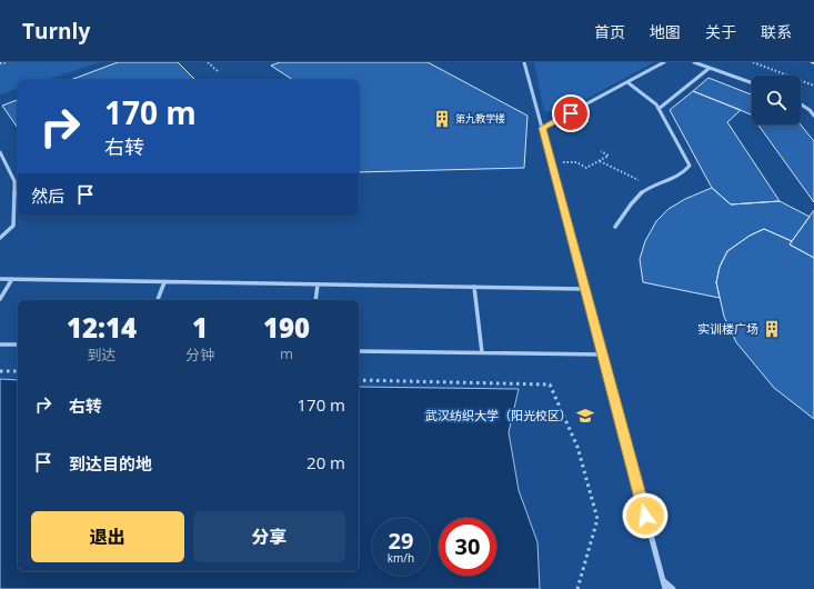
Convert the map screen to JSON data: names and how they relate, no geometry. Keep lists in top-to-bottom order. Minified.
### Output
{"places":{"building":["第九教学楼","实训楼广场"],"school or university":["武汉纺织大学（阳光校区）"]},"page":{"header":"Turnly","nav":["首页","地图","关于","联系"],"turn":["170 m","右转"],"then":"然后","eta":["12:14","到达","1","分钟","190","m"],"list":[{"name":"右转","value":"170 m"},{"name":"到达目的地","value":"20 m"}],"buttons":["退出","分享"],"speed":"29 km/h","limit":"30"}}
